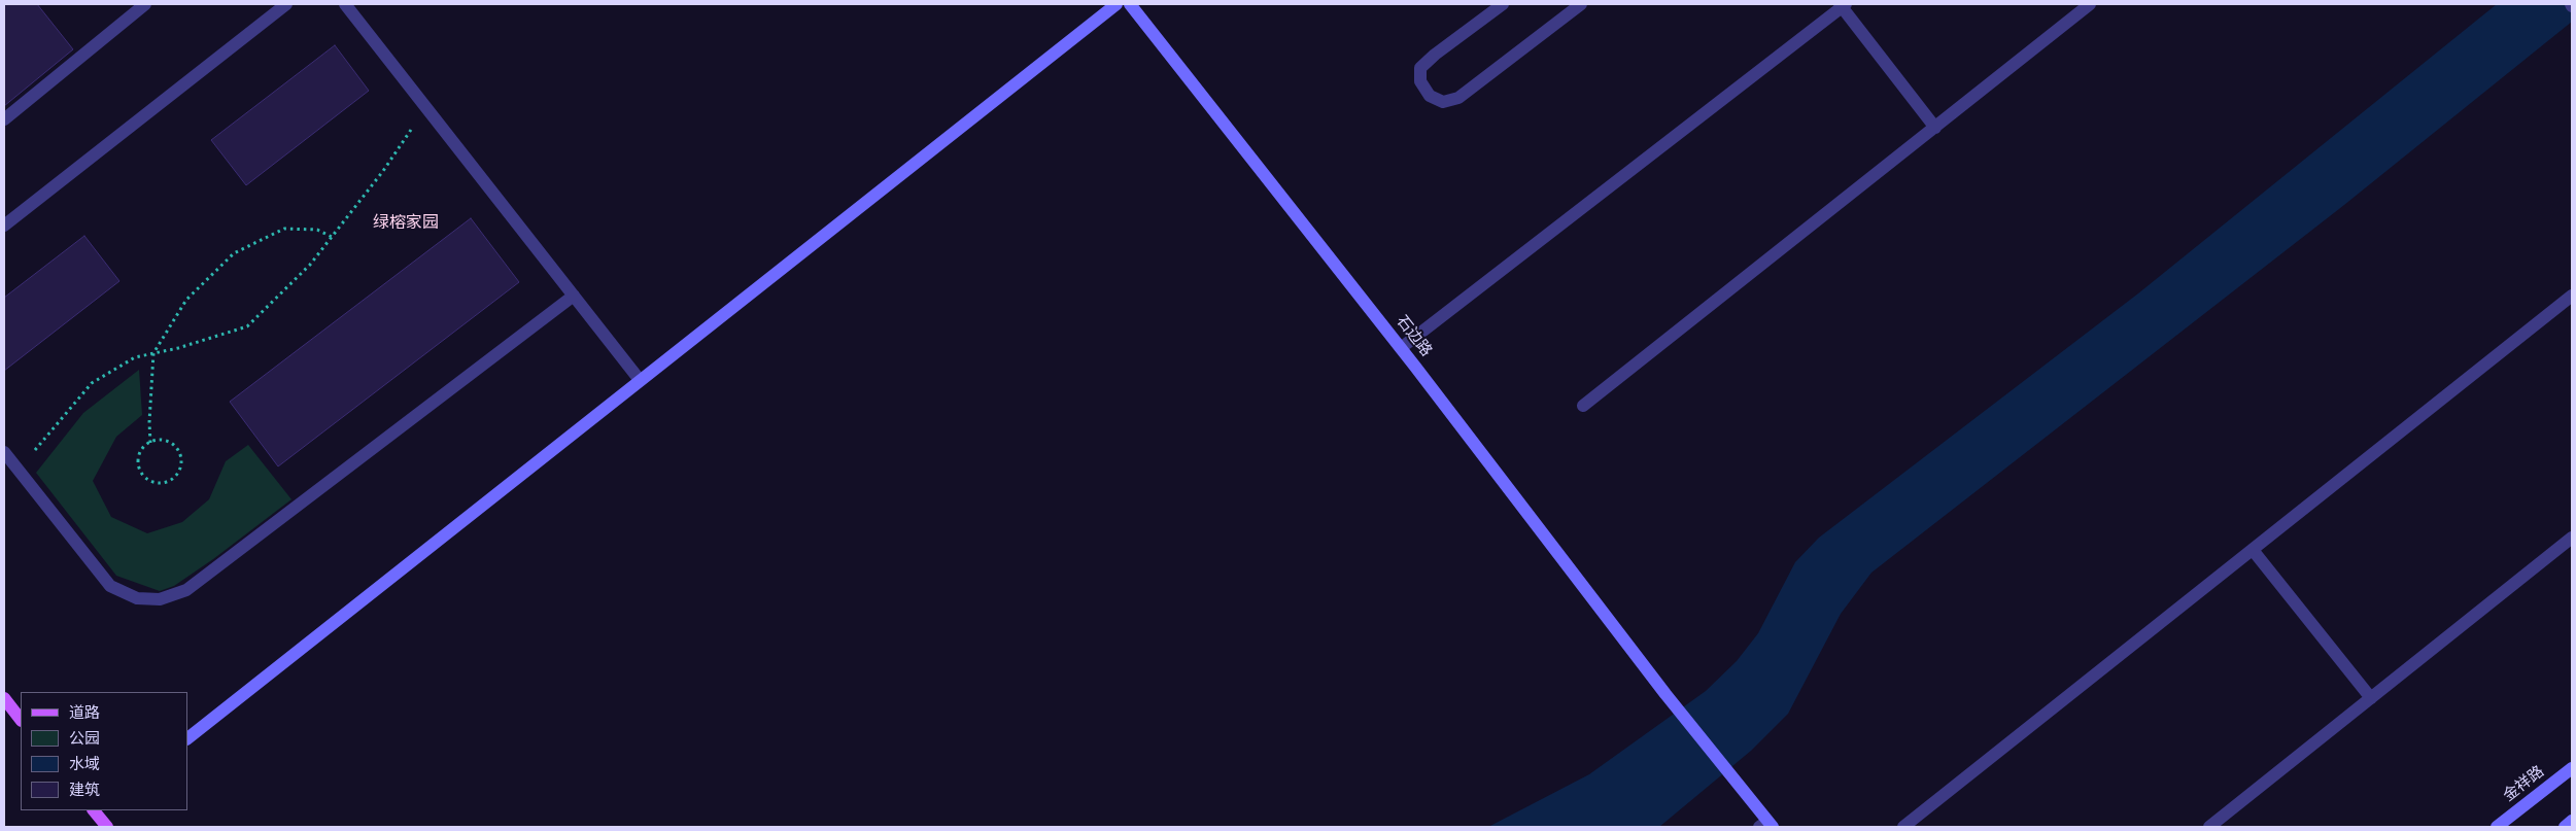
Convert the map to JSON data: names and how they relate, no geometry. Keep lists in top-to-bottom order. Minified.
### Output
{"streets":{"street":["石边路","金祥路"]},"districts":["绿榕家园"],"legend":["道路","公园","水域","建筑"]}
